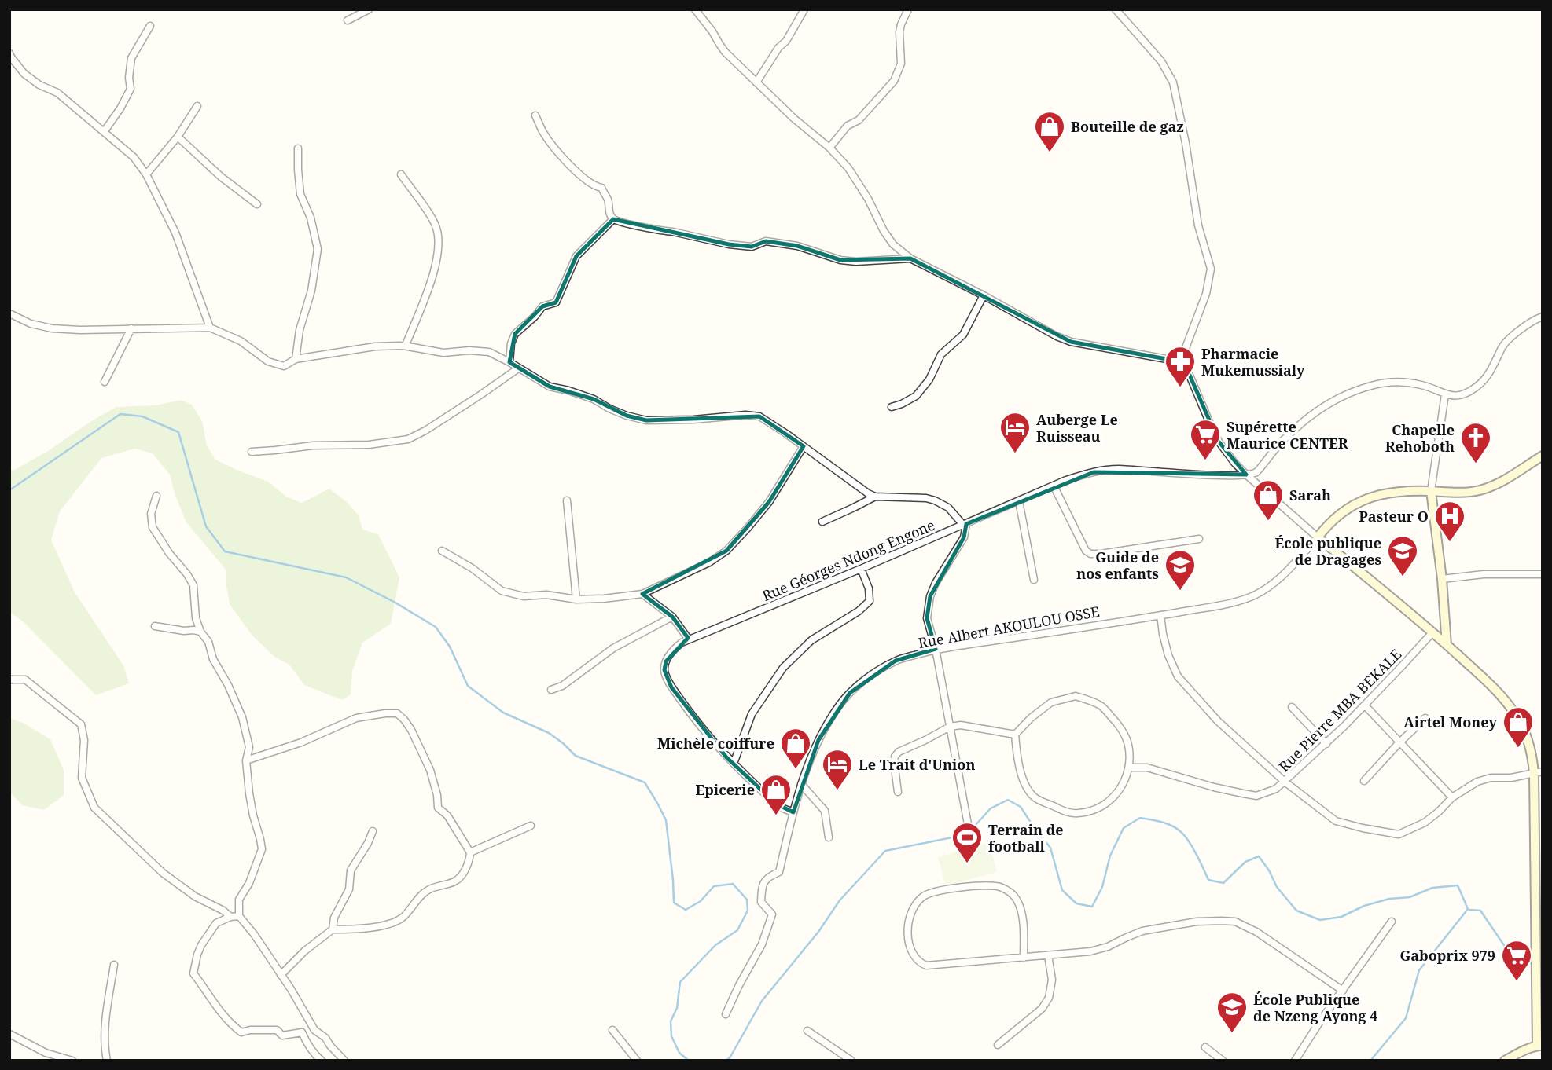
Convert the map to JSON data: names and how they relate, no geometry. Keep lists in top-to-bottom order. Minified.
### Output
{"streets":{"street":["Rue Géorges Ndong Engone","Rue Albert AKOULOU OSSE","Rue Pierre MBA BEKALE"]},"crossings":[["Rue Géorges Ndong Engone","Rue Albert AKOULOU OSSE"]],"places":{"shop":["Bouteille de gaz","Sarah","Airtel Money","Michèle coiffure","Epicerie"],"pharmacy":["Pharmacie Mukemussialy"],"hotel":["Auberge Le Ruisseau","Le Trait d'Union"],"supermarket":["Supérette Maurice CENTER","Gaboprix 979"],"church":["Chapelle Rehoboth"],"hospital":["Pasteur O"],"school or university":["École publique de Dragages","Guide de nos enfants","École Publique de Nzeng Ayong 4"],"sports":["Terrain de football"]}}
